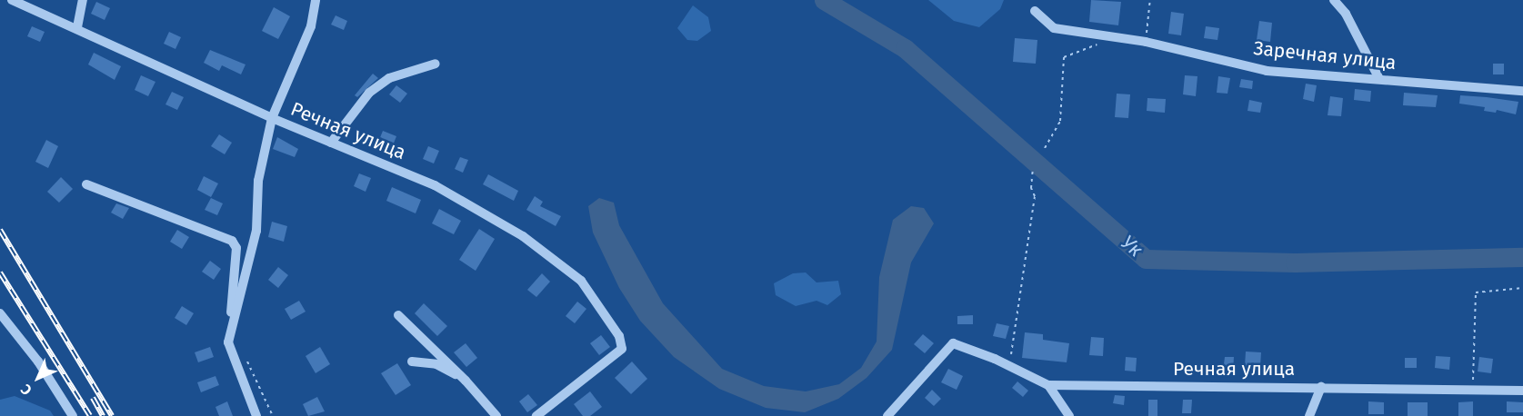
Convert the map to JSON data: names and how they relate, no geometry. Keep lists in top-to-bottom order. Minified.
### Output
{"streets":{"street":["Заречная улица","Речная улица"]},"water":["Ук"],"north":"bottom left"}
